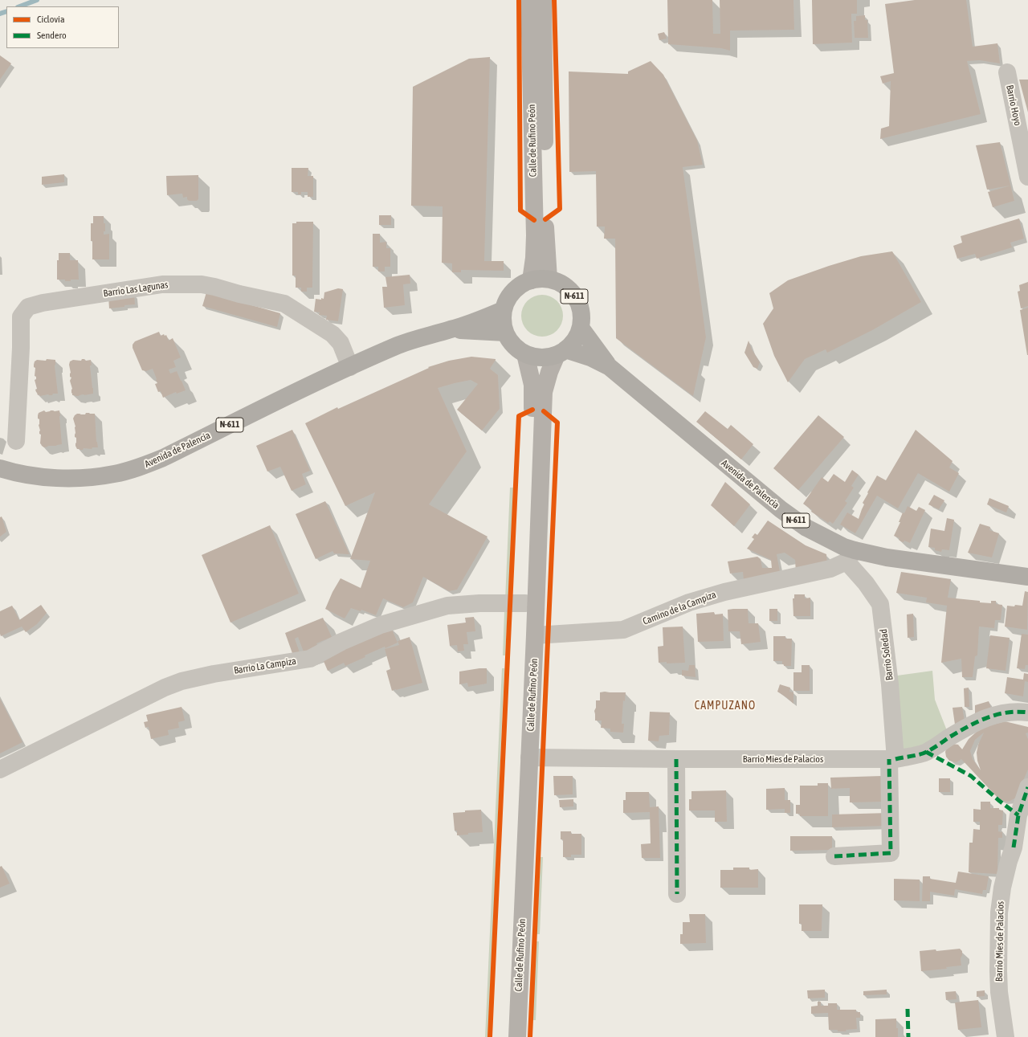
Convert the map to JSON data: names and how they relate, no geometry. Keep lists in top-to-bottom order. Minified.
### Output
{"streets":{"highway":["N-611","Avenida de Palencia"],"main road":["Calle de Rufino Peón"],"street":["Barrio Hoyo","Barrio Las Lagunas","Camino de la Campiza","Barrio Soledad","Barrio La Campiza","Barrio Mies de Palacios"]},"crossings":[["Calle de Rufino Peón","N-611"],["Calle de Rufino Peón","Avenida de Palencia"],["Calle de Rufino Peón","Camino de la Campiza"],["Calle de Rufino Peón","Barrio La Campiza"],["Calle de Rufino Peón","Barrio Mies de Palacios"],["Barrio Las Lagunas","Avenida de Palencia"],["N-611","Avenida de Palencia"],["Avenida de Palencia","Camino de la Campiza"],["Avenida de Palencia","Barrio Soledad"],["Camino de la Campiza","Barrio Soledad"],["Barrio Soledad","Barrio Mies de Palacios"]],"districts":["CAMPUZANO"],"legend":["Ciclovía","Sendero"]}
